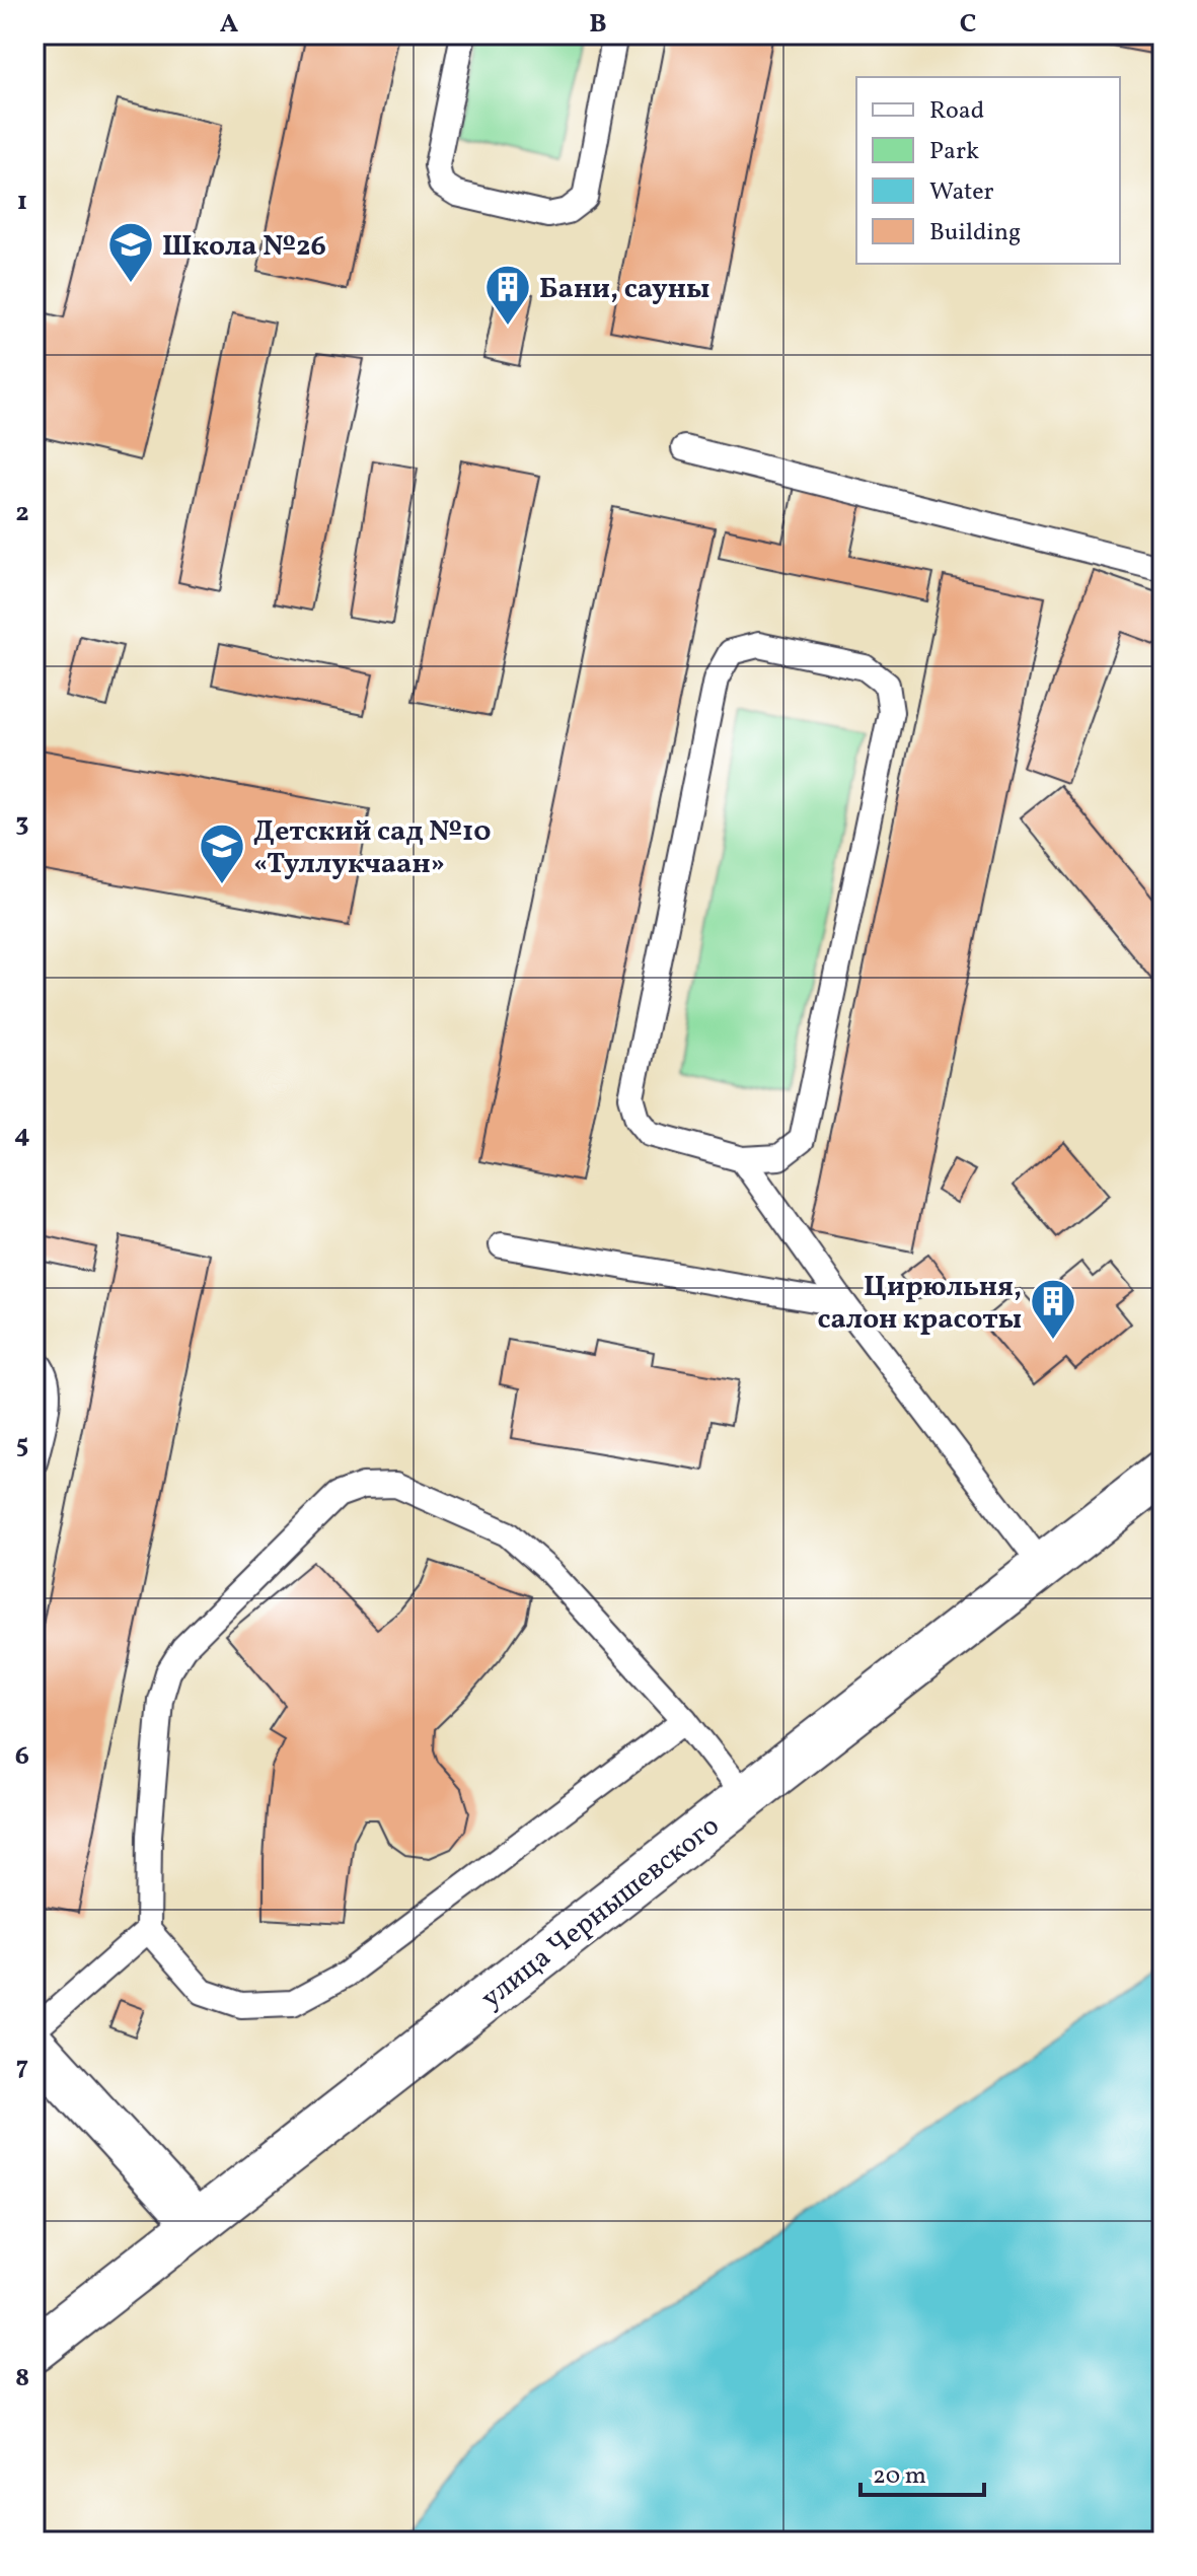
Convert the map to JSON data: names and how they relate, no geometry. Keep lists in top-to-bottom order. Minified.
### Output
{"streets":{"main road":["улица Чернышевского"]},"places":{"school or university":["Школа №26","Детский сад №10 «Туллукчаан»"],"building":["Бани, сауны","Цирюльня, салон красоты"]},"legend":["Road","Park","Water","Building"],"scale_bar":"20 m","grid":{"columns":["A","B","C"],"rows":["1","2","3","4","5","6","7","8"]}}
